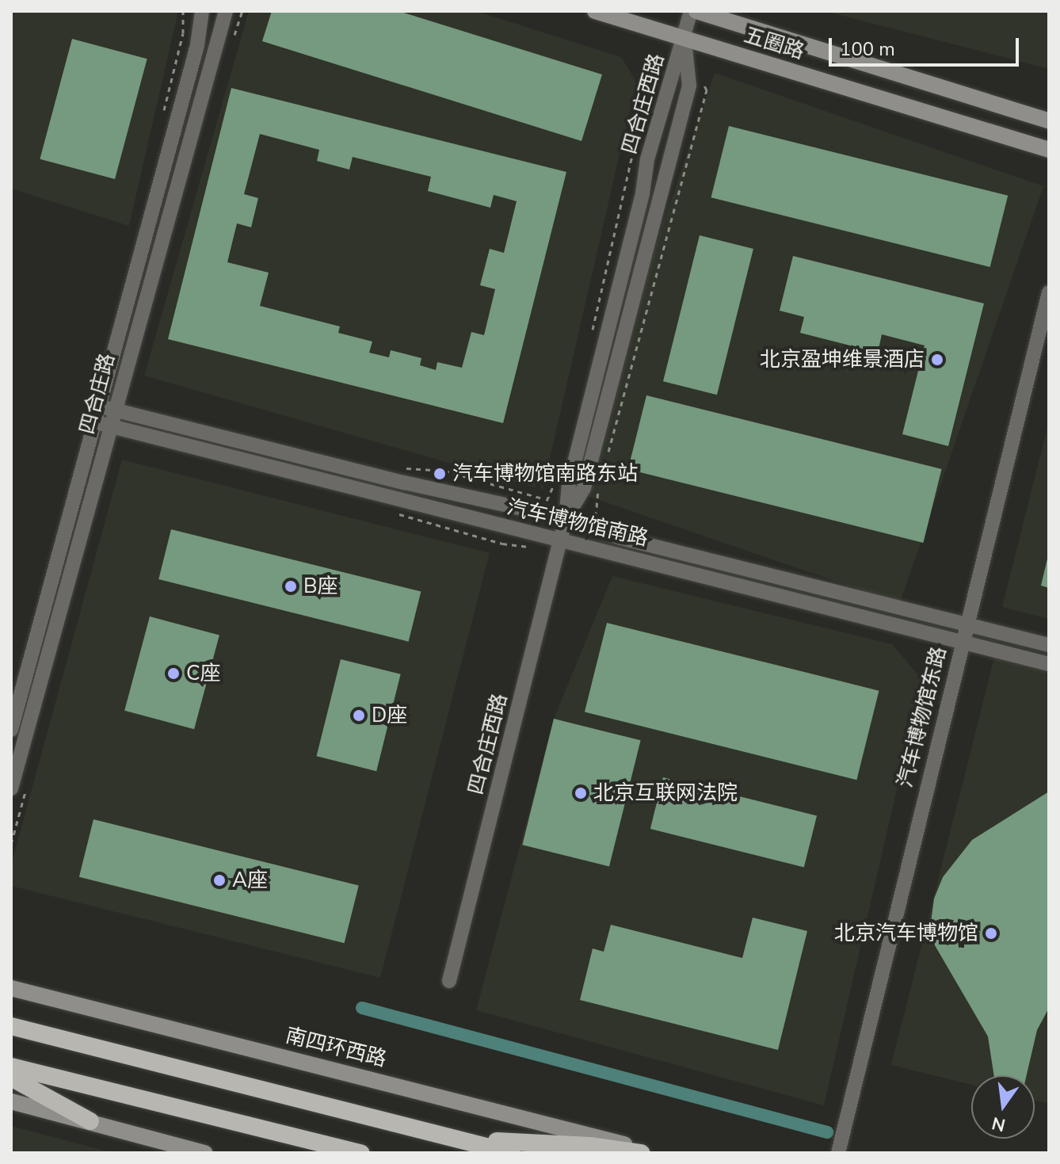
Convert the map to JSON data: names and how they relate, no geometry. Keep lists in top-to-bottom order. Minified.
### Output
{"streets":{"main road":["五圈路","南四环西路"],"street":["四合庄西路","四合庄路","汽车博物馆南路","汽车博物馆东路"]},"crossings":[["五圈路","四合庄西路"],["四合庄西路","汽车博物馆南路"],["四合庄路","汽车博物馆南路"],["汽车博物馆南路","汽车博物馆东路"]],"places":["北京盈坤维景酒店","汽车博物馆南路东站","B座","C座","D座","北京互联网法院","A座","北京汽车博物馆"],"scale_bar":"100 m","north":"bottom"}
